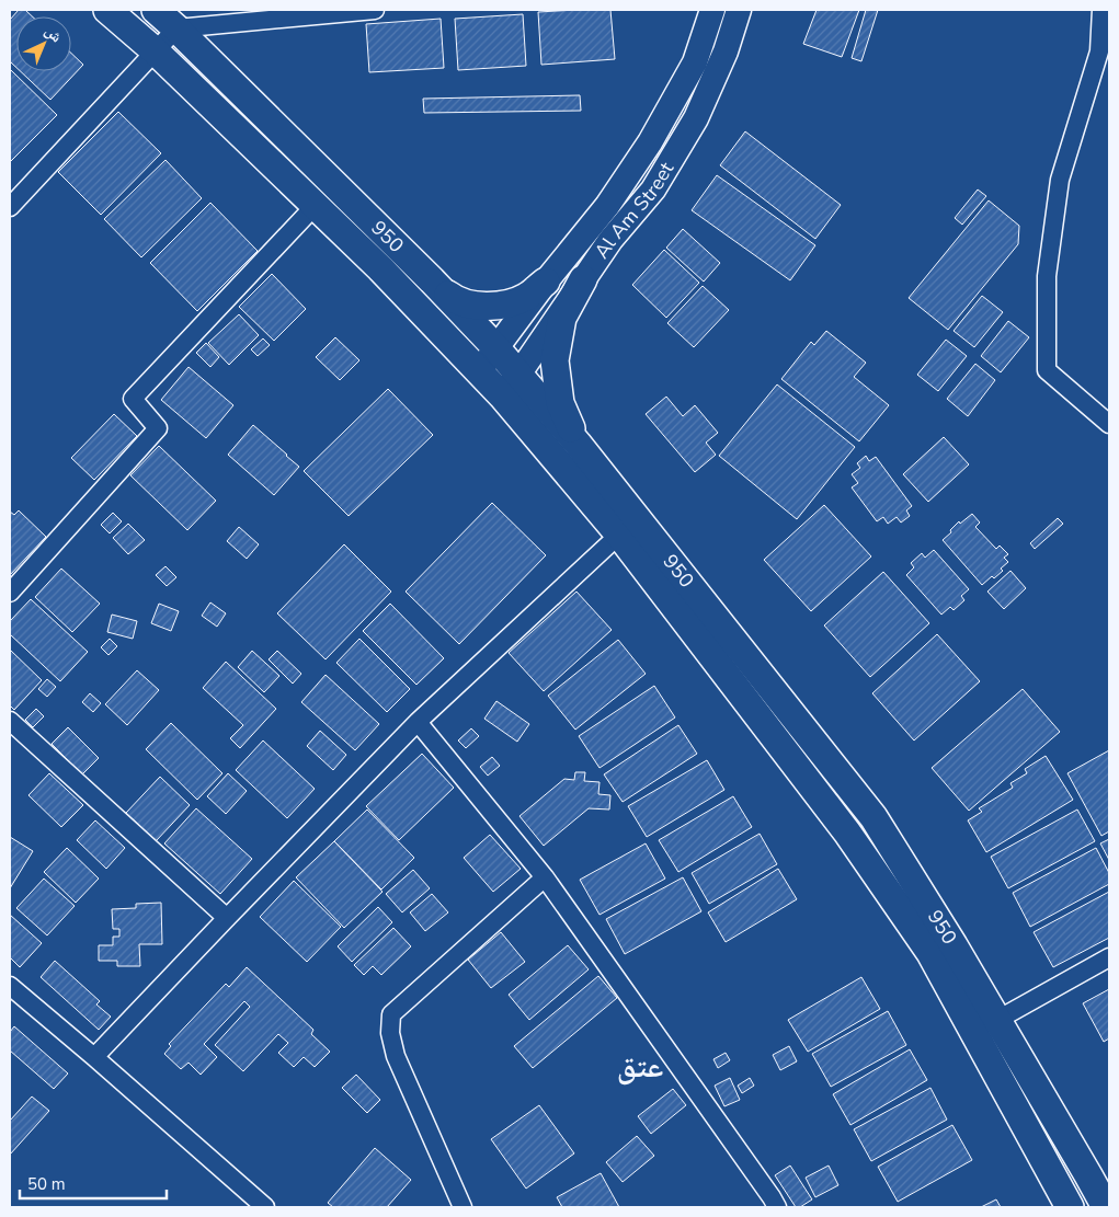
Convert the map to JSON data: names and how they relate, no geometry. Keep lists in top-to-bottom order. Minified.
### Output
{"streets":{"main road":["Al Am Street","950"]},"crossings":[["Al Am Street","950"]],"districts":["عتق"],"scale_bar":"50 m","north":"top right"}
